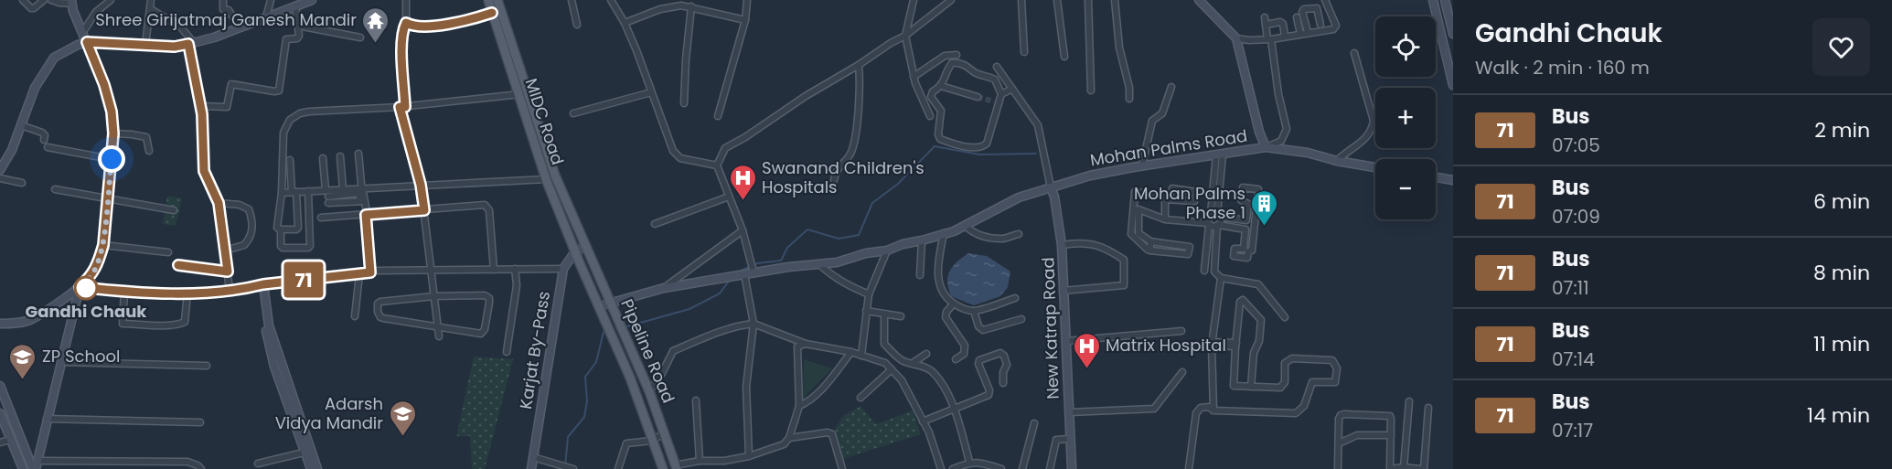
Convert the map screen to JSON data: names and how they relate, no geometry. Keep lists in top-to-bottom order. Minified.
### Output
{"streets":{"main road":["MIDC Road","Pipeline Road"],"street":["Mohan Palms Road","New Katrap Road","Karjat By-Pass"]},"crossings":[["MIDC Road","Karjat By-Pass"],["MIDC Road","Pipeline Road"],["Mohan Palms Road","New Katrap Road"],["Karjat By-Pass","Pipeline Road"]],"places":{"temple":["Shree Girijatmaj Ganesh Mandir"],"hospital":["Swanand Children's Hospitals","Matrix Hospital"],"building":["Mohan Palms Phase 1"],"other":["Gandhi Chauk"],"school or university":["ZP School","Adarsh Vidya Mandir"]},"lines":["bus line 71"],"page":{"on_map":"71","heading":["Gandhi Chauk","Walk · 2 min · 160 m"],"map_buttons":["+","−"],"list":[{"mark":"71","name":"Bus","note":"07:05","value":"2 min"},{"mark":"71","name":"Bus","note":"07:09","value":"6 min"},{"mark":"71","name":"Bus","note":"07:11","value":"8 min"},{"mark":"71","name":"Bus","note":"07:14","value":"11 min"},{"mark":"71","name":"Bus","note":"07:17","value":"14 min"}]}}
